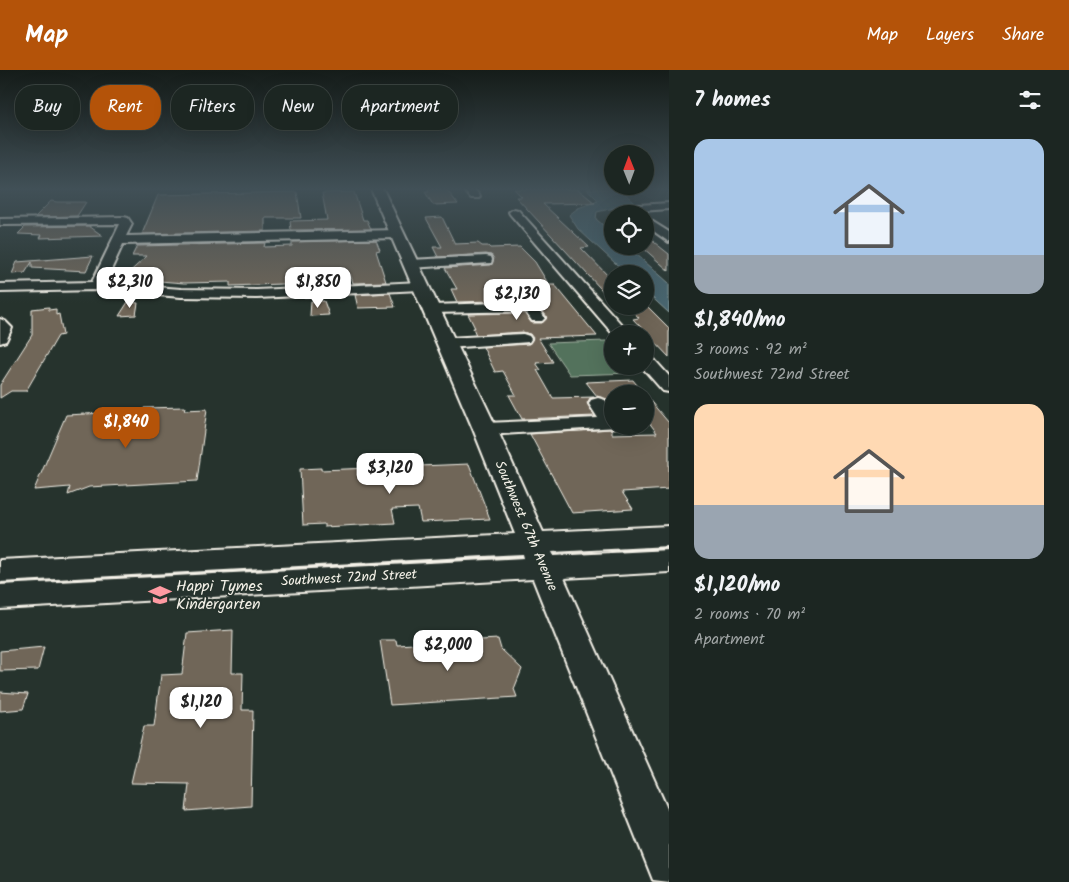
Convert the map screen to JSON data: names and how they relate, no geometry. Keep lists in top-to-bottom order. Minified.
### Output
{"streets":{"main road":["Southwest 67th Avenue","Southwest 72nd Street"]},"crossings":[["Southwest 67th Avenue","Southwest 72nd Street"]],"places":{"school or university":["Happi Tymes Kindergarten"]},"north":"top","page":{"header":"Map","nav":["Map","Layers","Share"],"heading":"7 homes","chip":["Buy","Rent","Filters","New","Apartment"],"list":[{"name":"$1,840/mo","note":"3 rooms · 92 m² · Southwest 72nd Street"},{"name":"$1,120/mo","note":"2 rooms · 70 m² · Apartment"}],"map_buttons":["+","−"],"price":["$2,310","$1,850","$2,130","$1,840","$3,120","$2,000","$1,120"]}}
